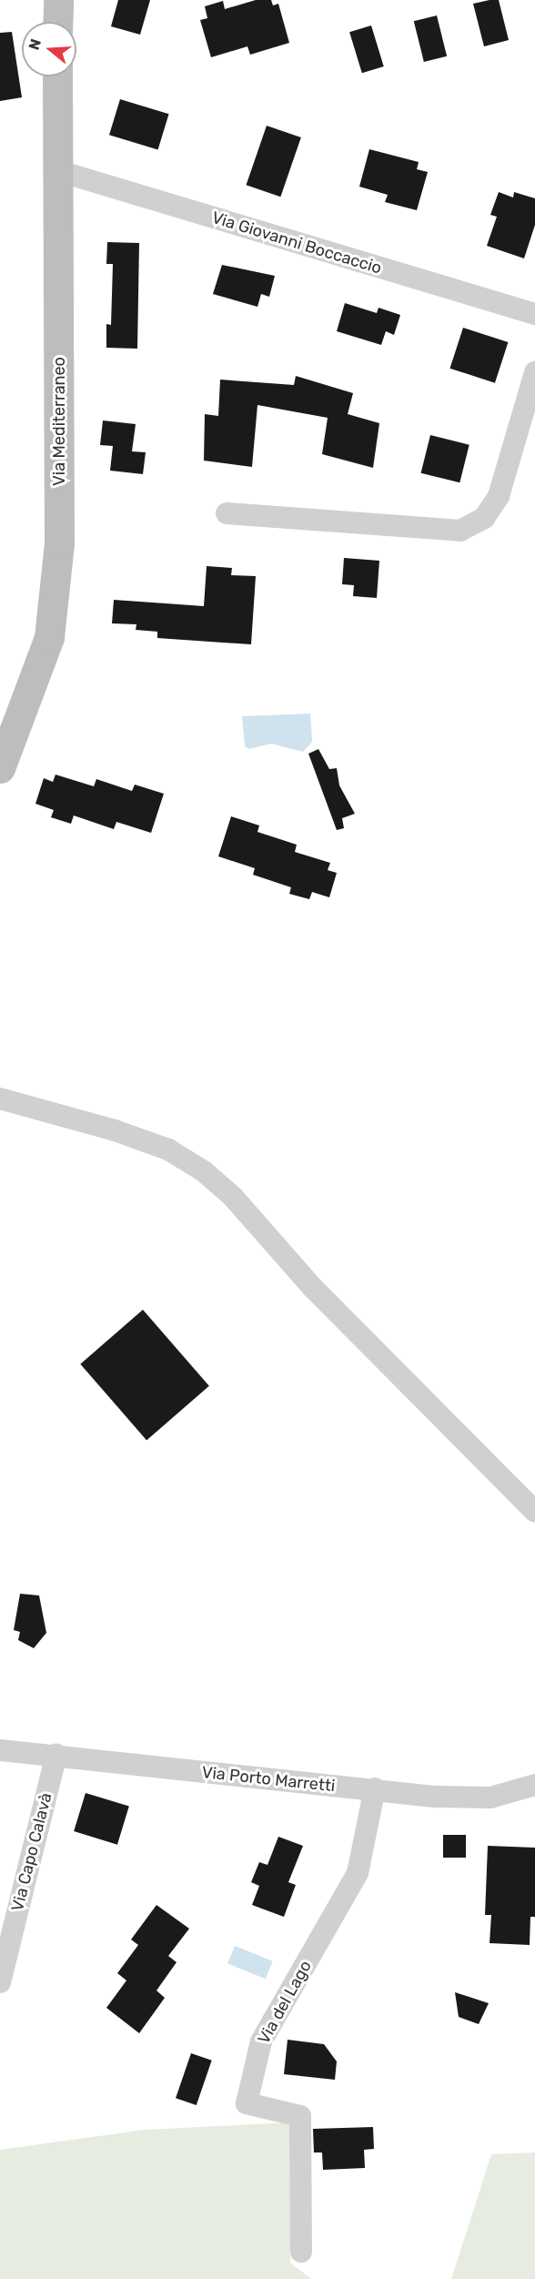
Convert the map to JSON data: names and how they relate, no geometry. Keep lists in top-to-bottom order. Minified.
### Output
{"streets":{"street":["Via Giovanni Boccaccio","Via Mediterraneo","Via Porto Marretti","Via Capo Calavà","Via del Lago"]},"crossings":[["Via Giovanni Boccaccio","Via Mediterraneo"],["Via Porto Marretti","Via Capo Calavà"],["Via Porto Marretti","Via del Lago"]],"north":"left"}
